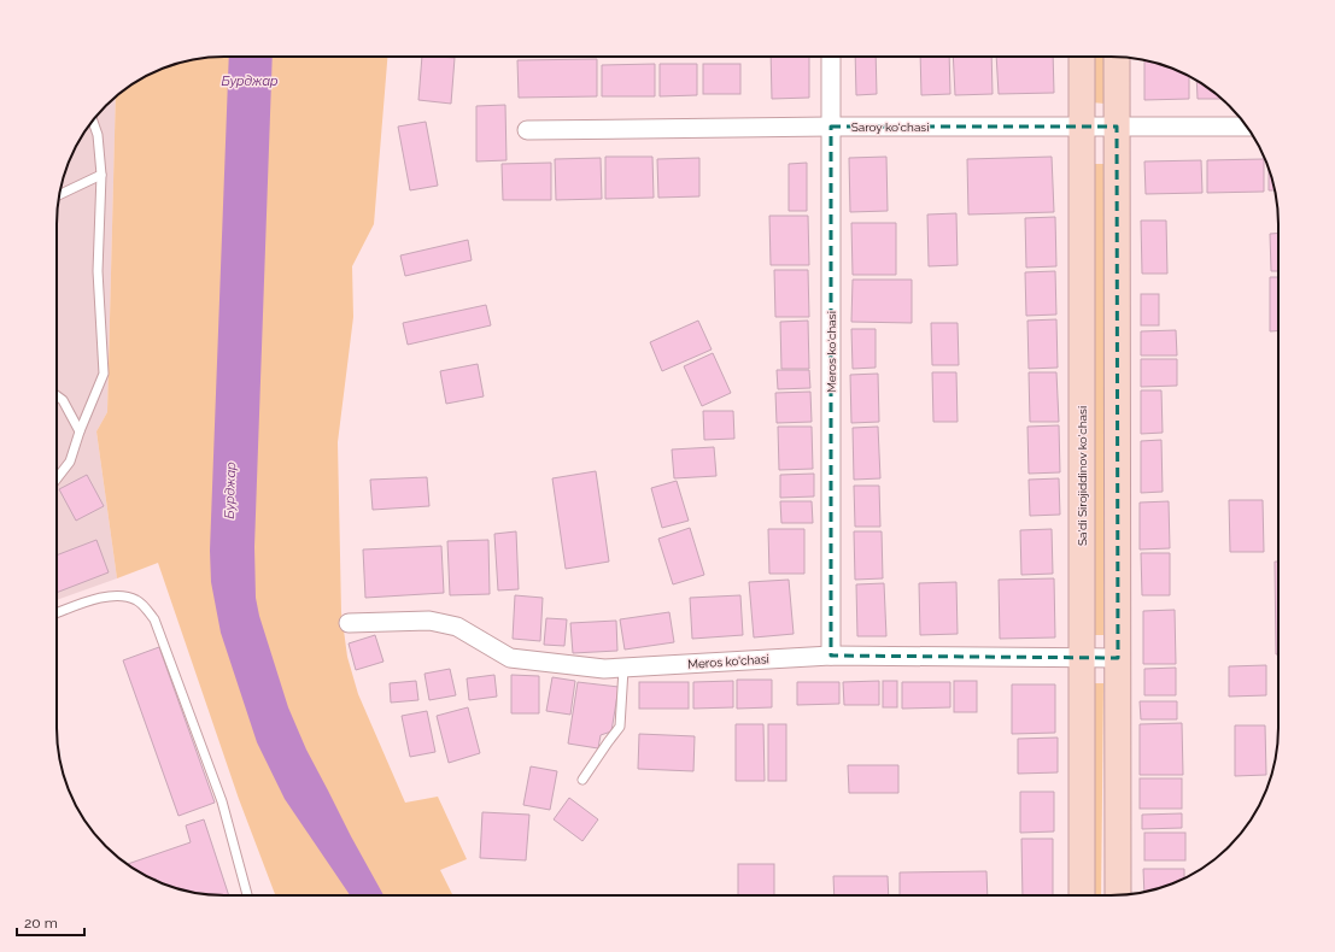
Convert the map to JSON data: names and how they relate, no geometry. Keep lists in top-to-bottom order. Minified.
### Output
{"streets":{"street":["Saroy ko‘chasi","Meros ko‘chasi","Sa'di Sirojiddinov ko'chasi","Meros ko'chasi"]},"crossings":[["Saroy ko‘chasi","Meros ko‘chasi"],["Saroy ko‘chasi","Sa'di Sirojiddinov ko'chasi"],["Meros ko‘chasi","Meros ko'chasi"],["Sa'di Sirojiddinov ko'chasi","Meros ko'chasi"]],"water":["Бурджар"],"scale_bar":"20 m"}
